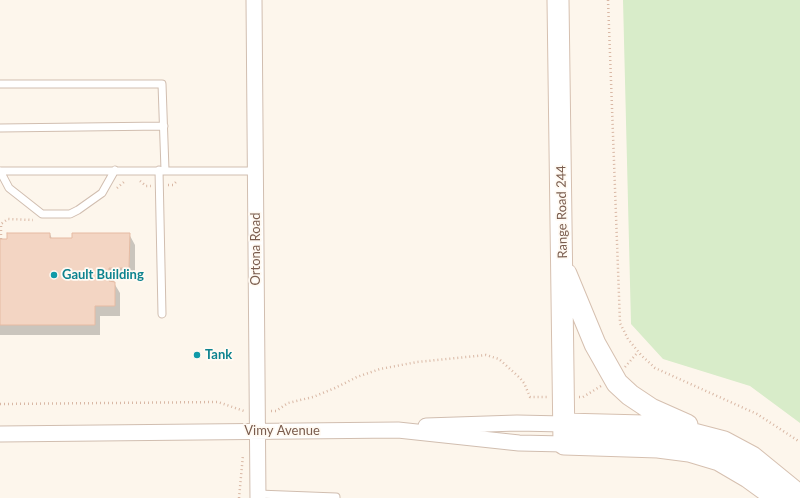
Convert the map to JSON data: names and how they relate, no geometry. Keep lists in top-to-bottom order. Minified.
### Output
{"streets":{"street":["Range Road 244","Ortona Road","Vimy Avenue"]},"crossings":[["Range Road 244","Vimy Avenue"],["Ortona Road","Vimy Avenue"]],"places":["Gault Building","Tank"]}
